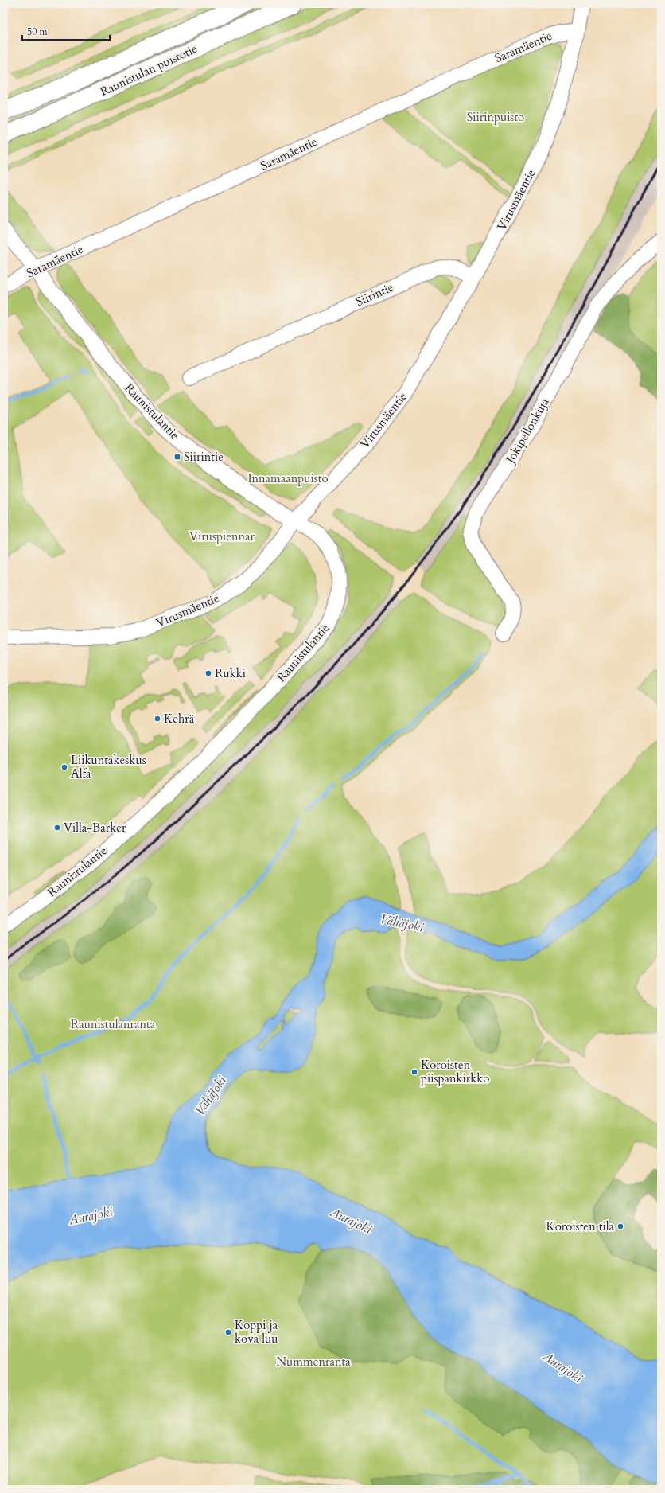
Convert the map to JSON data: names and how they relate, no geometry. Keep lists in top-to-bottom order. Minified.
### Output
{"streets":{"main road":["Raunistulan puistotie"],"street":["Saramäentie","Virusmäentie","Siirintie","Raunistulantie","Jokipellonkuja"]},"crossings":[["Saramäentie","Virusmäentie"],["Saramäentie","Raunistulantie"],["Virusmäentie","Siirintie"],["Virusmäentie","Raunistulantie"]],"water":["Vähäjoki","Aurajoki"],"parks":["Siirinpuisto","Innamaanpuisto","Viruspiennar","Raunistulanranta","Nummenranta"],"places":{"transit":["Siirintie"],"other":["Rukki","Kehrä","Liikuntakeskus Alfa","Villa-Barker","Koroisten piispankirkko","Koroisten tila","Koppi ja kova luu"]},"scale_bar":"50 m"}
